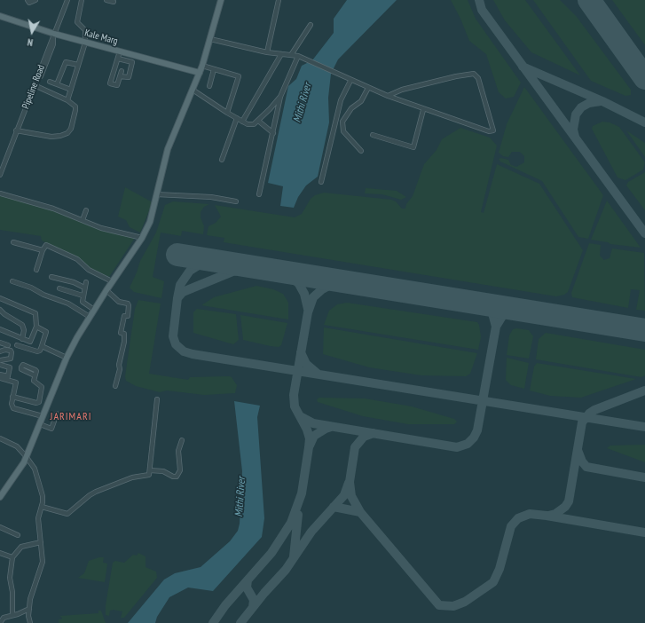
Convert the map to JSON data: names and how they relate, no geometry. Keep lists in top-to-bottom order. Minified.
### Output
{"streets":{"main road":["Kale Marg"]},"districts":["JARIMARI"],"water":["Mithi River"],"north":"bottom"}
